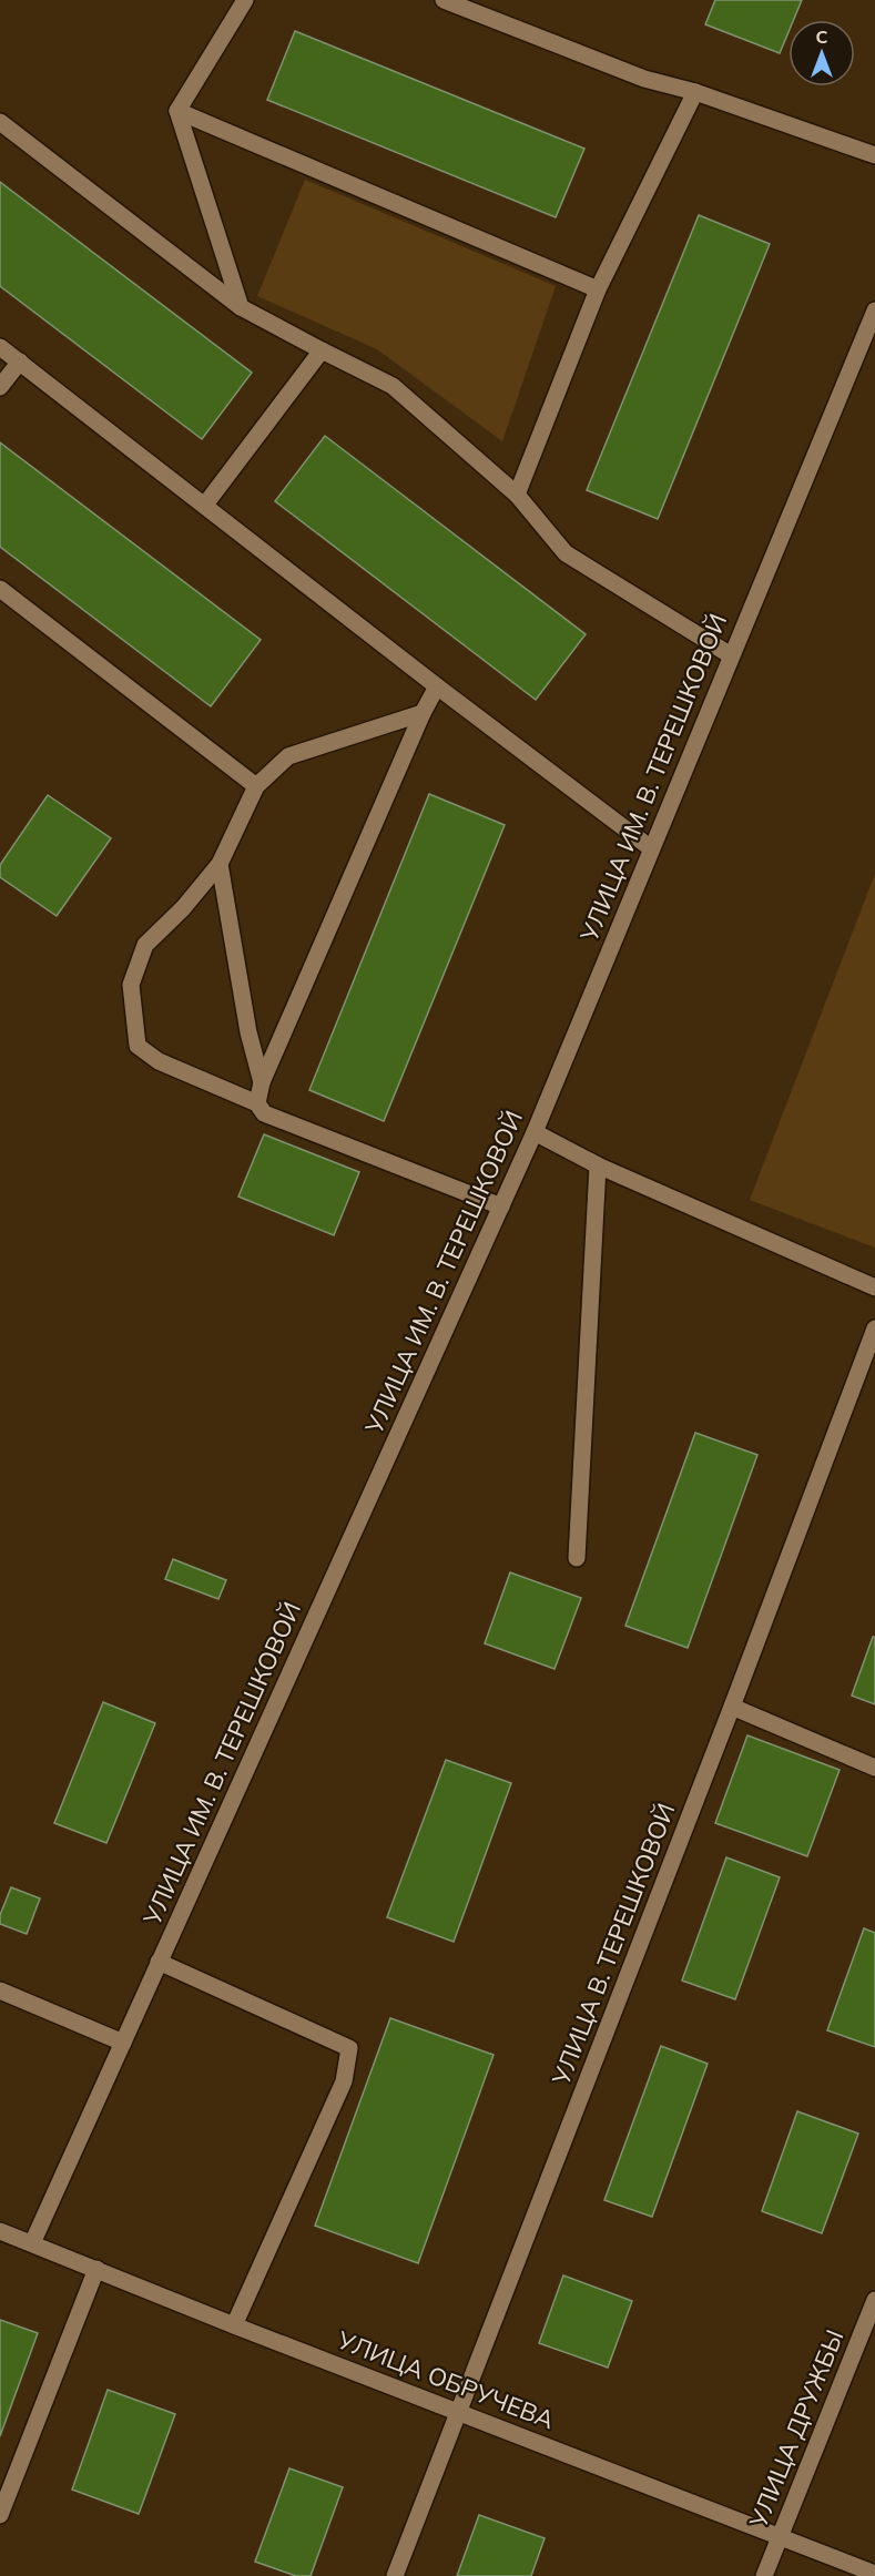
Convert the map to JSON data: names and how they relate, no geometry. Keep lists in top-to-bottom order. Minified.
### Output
{"streets":{"street":["УЛИЦА ИМ. В. ТЕРЕШКОВОЙ","УЛИЦА В. ТЕРЕШКОВОЙ","УЛИЦА ОБРУЧЕВА","УЛИЦА ДРУЖБЫ"]},"crossings":[["УЛИЦА ИМ. В. ТЕРЕШКОВОЙ","УЛИЦА ОБРУЧЕВА"],["УЛИЦА В. ТЕРЕШКОВОЙ","УЛИЦА ОБРУЧЕВА"],["УЛИЦА ОБРУЧЕВА","УЛИЦА ДРУЖБЫ"]],"north":"top"}
